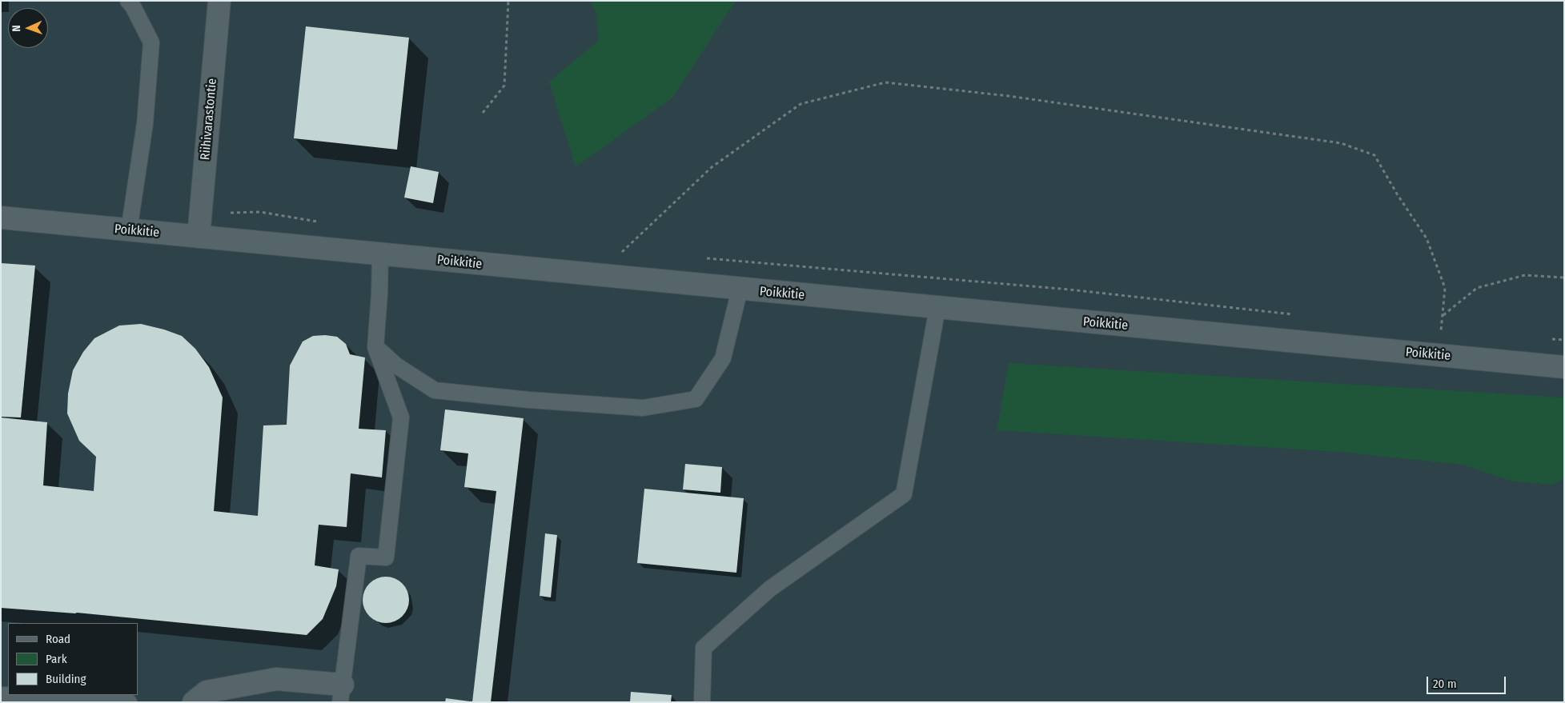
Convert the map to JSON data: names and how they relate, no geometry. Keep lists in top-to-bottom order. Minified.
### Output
{"streets":{"street":["Riihivarastontie","Poikkitie"]},"crossings":[["Riihivarastontie","Poikkitie"]],"legend":["Road","Park","Building"],"scale_bar":"20 m","north":"left"}
